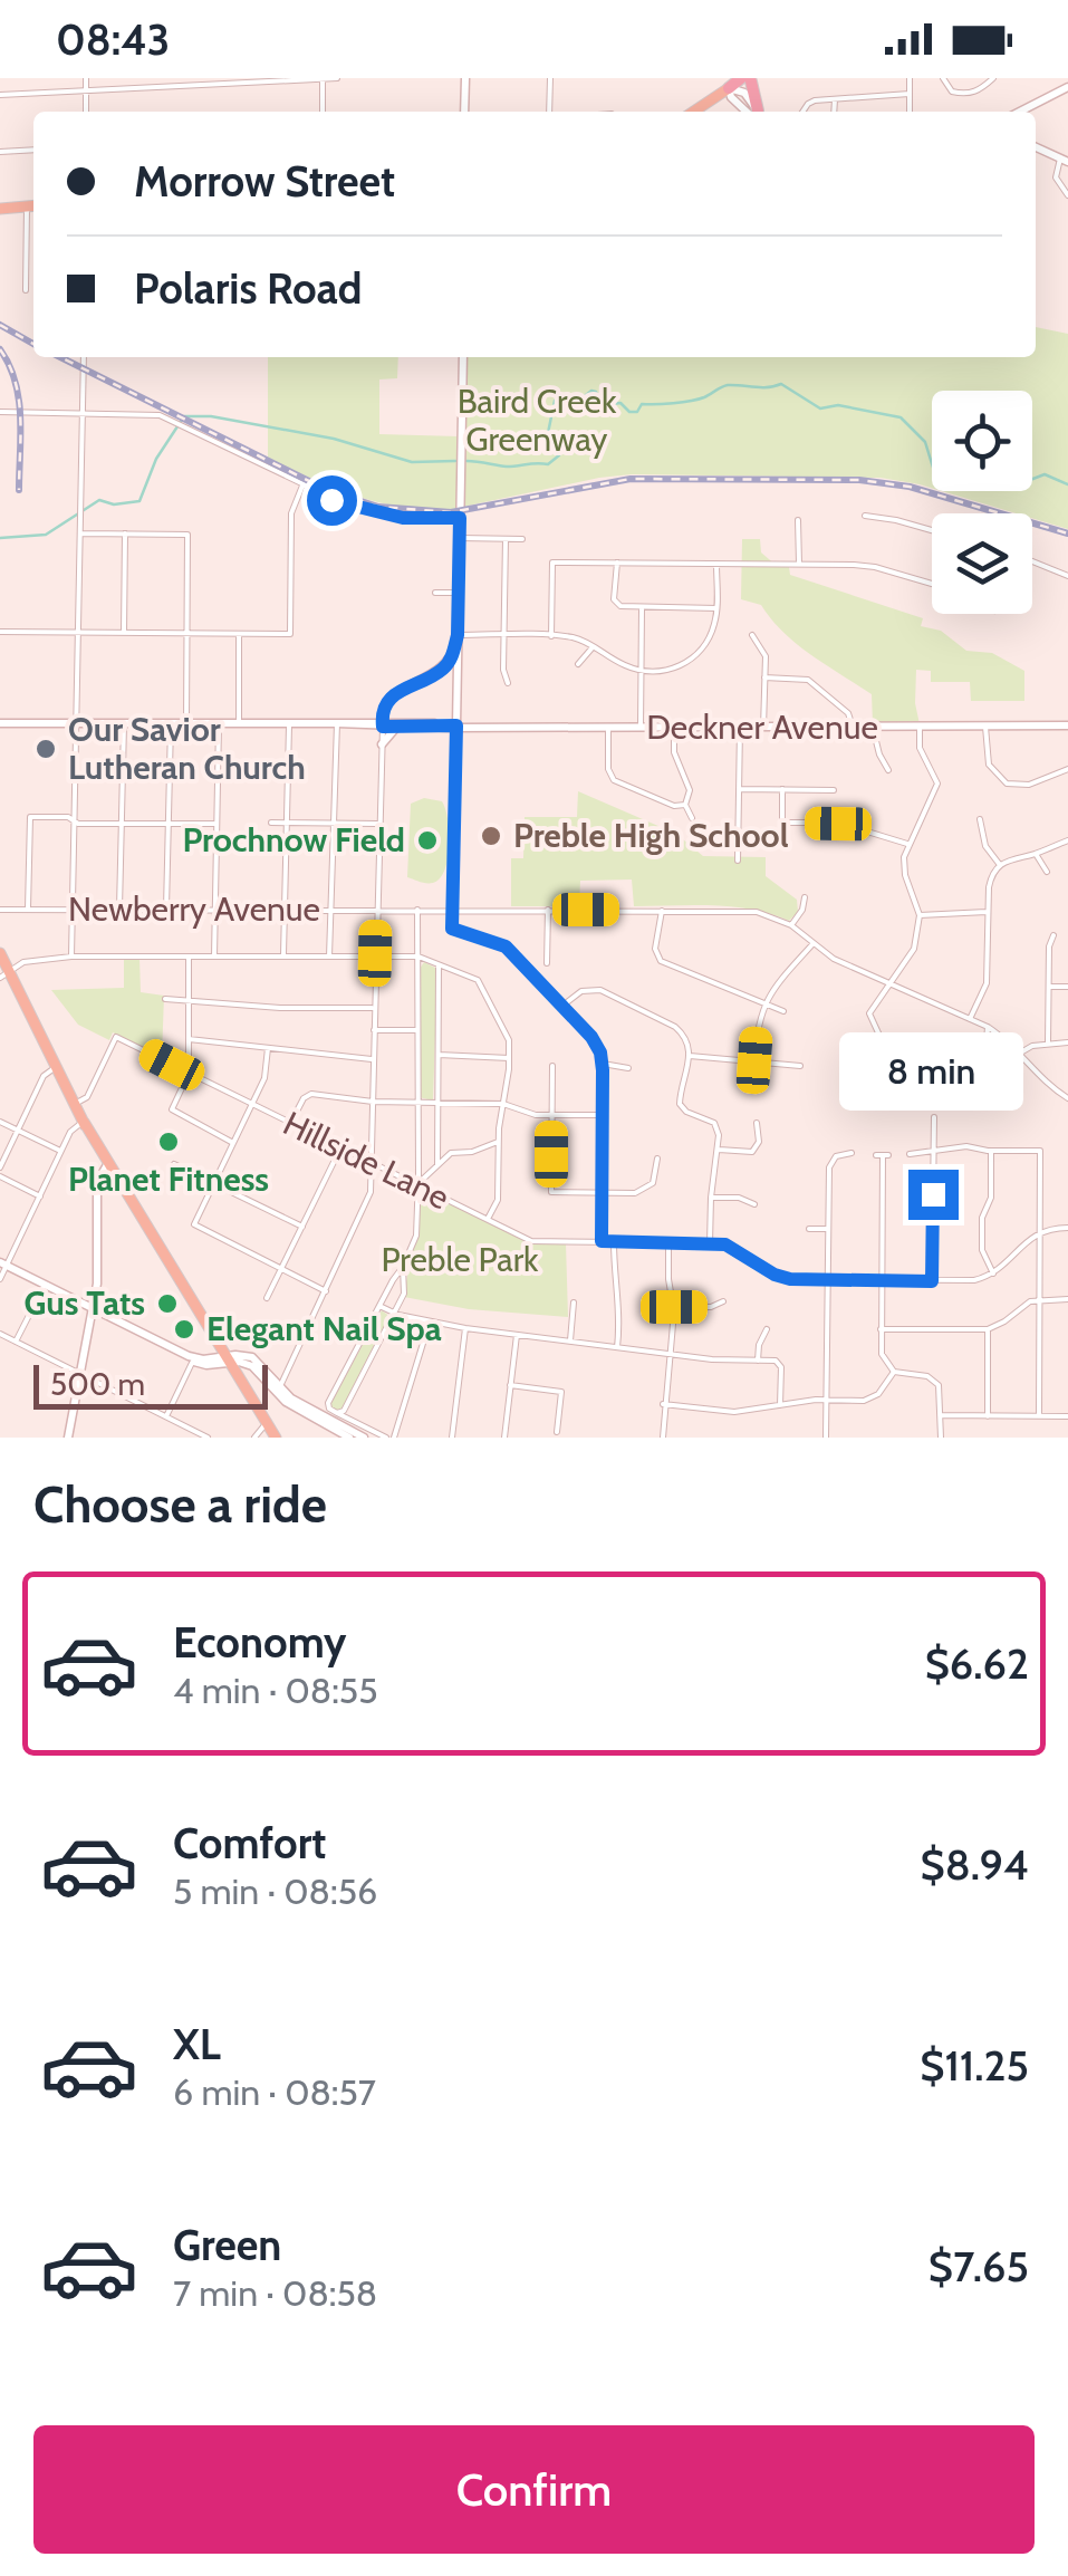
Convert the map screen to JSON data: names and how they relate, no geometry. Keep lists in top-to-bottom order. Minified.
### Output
{"streets":{"street":["Deckner Avenue","Newberry Avenue","Hillside Lane"]},"parks":["Baird Creek Greenway","Preble Park"],"places":["Our Savior Lutheran Church","Preble High School","Prochnow Field","Planet Fitness","Gus Tats","Elegant Nail Spa"],"scale_bar":"500 m","page":{"status":"08:43","banner":["Morrow Street","Polaris Road"],"bubble":"8 min","scale":"500 m","heading":"Choose a ride","list":[{"name":"Economy","note":"4 min · 08:55","value":"$6.62"},{"name":"Comfort","note":"5 min · 08:56","value":"$8.94"},{"name":"XL","note":"6 min · 08:57","value":"$11.25"},{"name":"Green","note":"7 min · 08:58","value":"$7.65"}],"buttons":"Confirm"}}
